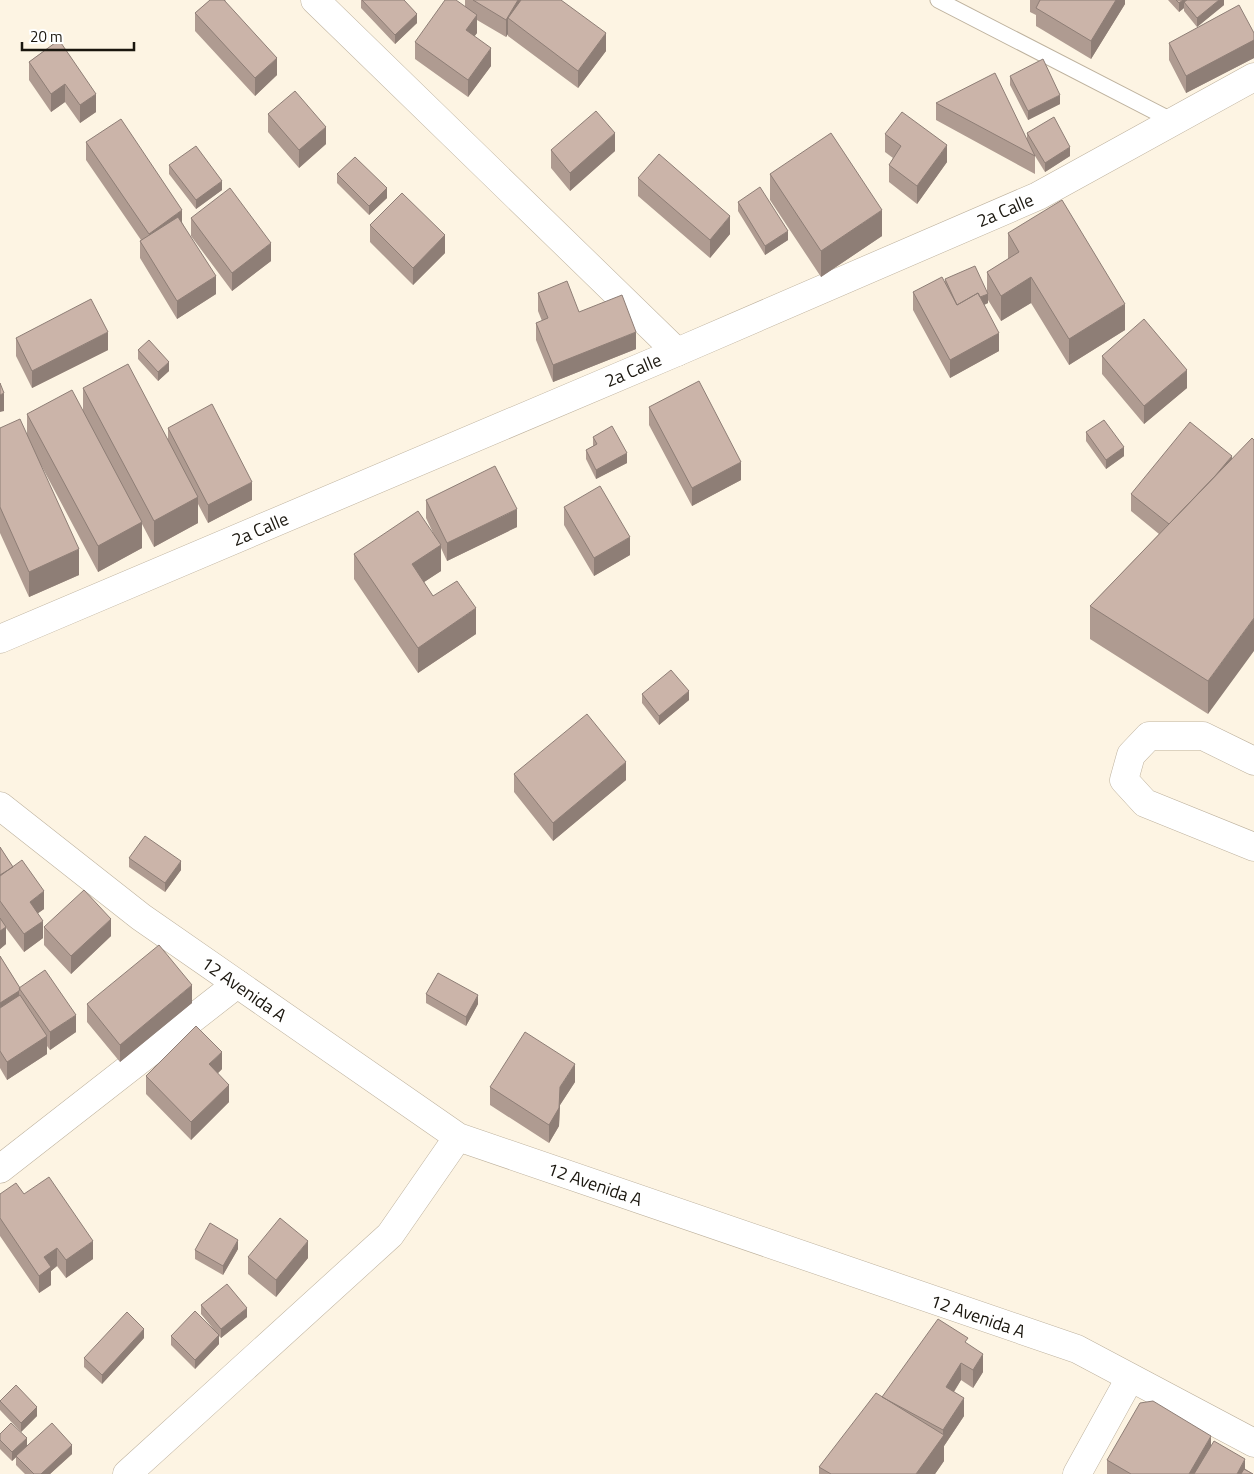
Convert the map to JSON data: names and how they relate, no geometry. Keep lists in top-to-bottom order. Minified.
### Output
{"streets":{"street":["2a Calle","12 Avenida A"]},"scale_bar":"20 m"}
